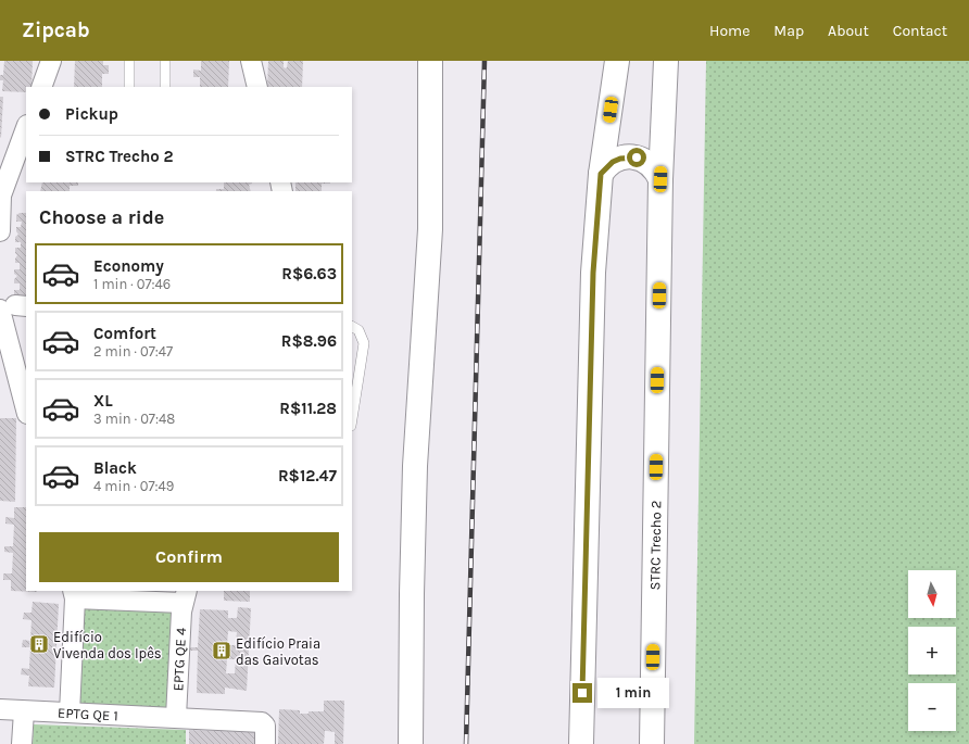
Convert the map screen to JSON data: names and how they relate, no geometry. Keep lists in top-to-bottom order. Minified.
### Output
{"streets":{"main road":["STRC Trecho 2"],"street":["EPTG QE 4","EPTG QE 1"]},"crossings":[["EPTG QE 4","EPTG QE 1"]],"places":{"building":["Edifício Vivenda dos Ipês","Edifício Praia das Gaivotas"]},"north":"bottom","page":{"header":"Zipcab","nav":["Home","Map","About","Contact"],"banner":["Pickup","STRC Trecho 2"],"heading":"Choose a ride","list":[{"name":"Economy","note":"1 min · 07:46","value":"R$6.63"},{"name":"Comfort","note":"2 min · 07:47","value":"R$8.96"},{"name":"XL","note":"3 min · 07:48","value":"R$11.28"},{"name":"Black","note":"4 min · 07:49","value":"R$12.47"}],"buttons":"Confirm","map_buttons":["+","−"],"bubble":"1 min"}}
